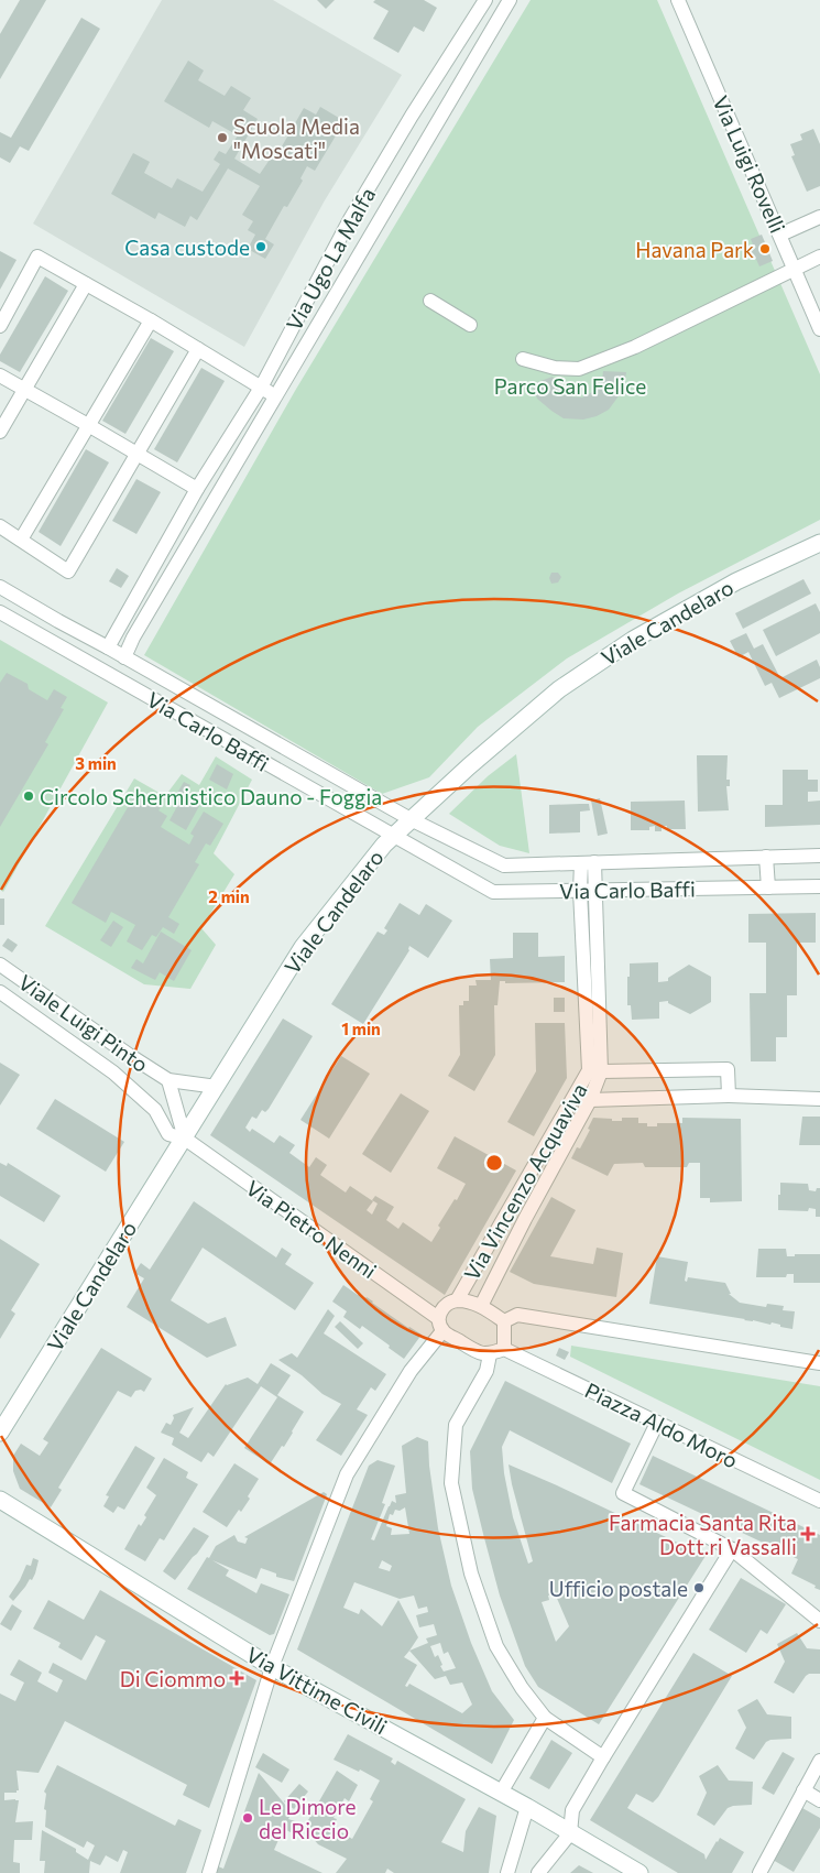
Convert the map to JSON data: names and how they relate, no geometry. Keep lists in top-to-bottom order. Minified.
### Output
{"streets":{"main road":["Viale Candelaro","Via Vittime Civili"],"street":["Via Luigi Rovelli","Via Ugo La Malfa","Via Carlo Baffi","Viale Luigi Pinto","Via Vincenzo Acquaviva","Via Pietro Nenni","Piazza Aldo Moro"]},"crossings":[["Via Ugo La Malfa","Via Carlo Baffi"],["Viale Candelaro","Via Carlo Baffi"],["Viale Candelaro","Viale Luigi Pinto"],["Viale Candelaro","Via Pietro Nenni"],["Via Carlo Baffi","Via Vincenzo Acquaviva"],["Viale Luigi Pinto","Via Pietro Nenni"]],"parks":["Parco San Felice"],"places":{"other":["Scuola Media \"Moscati\"","Casa custode","Havana Park","Circolo Schermistico Dauno - Foggia","Ufficio postale","Le Dimore del Riccio"],"health":["Farmacia Santa Rita Dott.ri Vassalli","Di Ciommo"]},"rings":["3 min","2 min","1 min"]}
